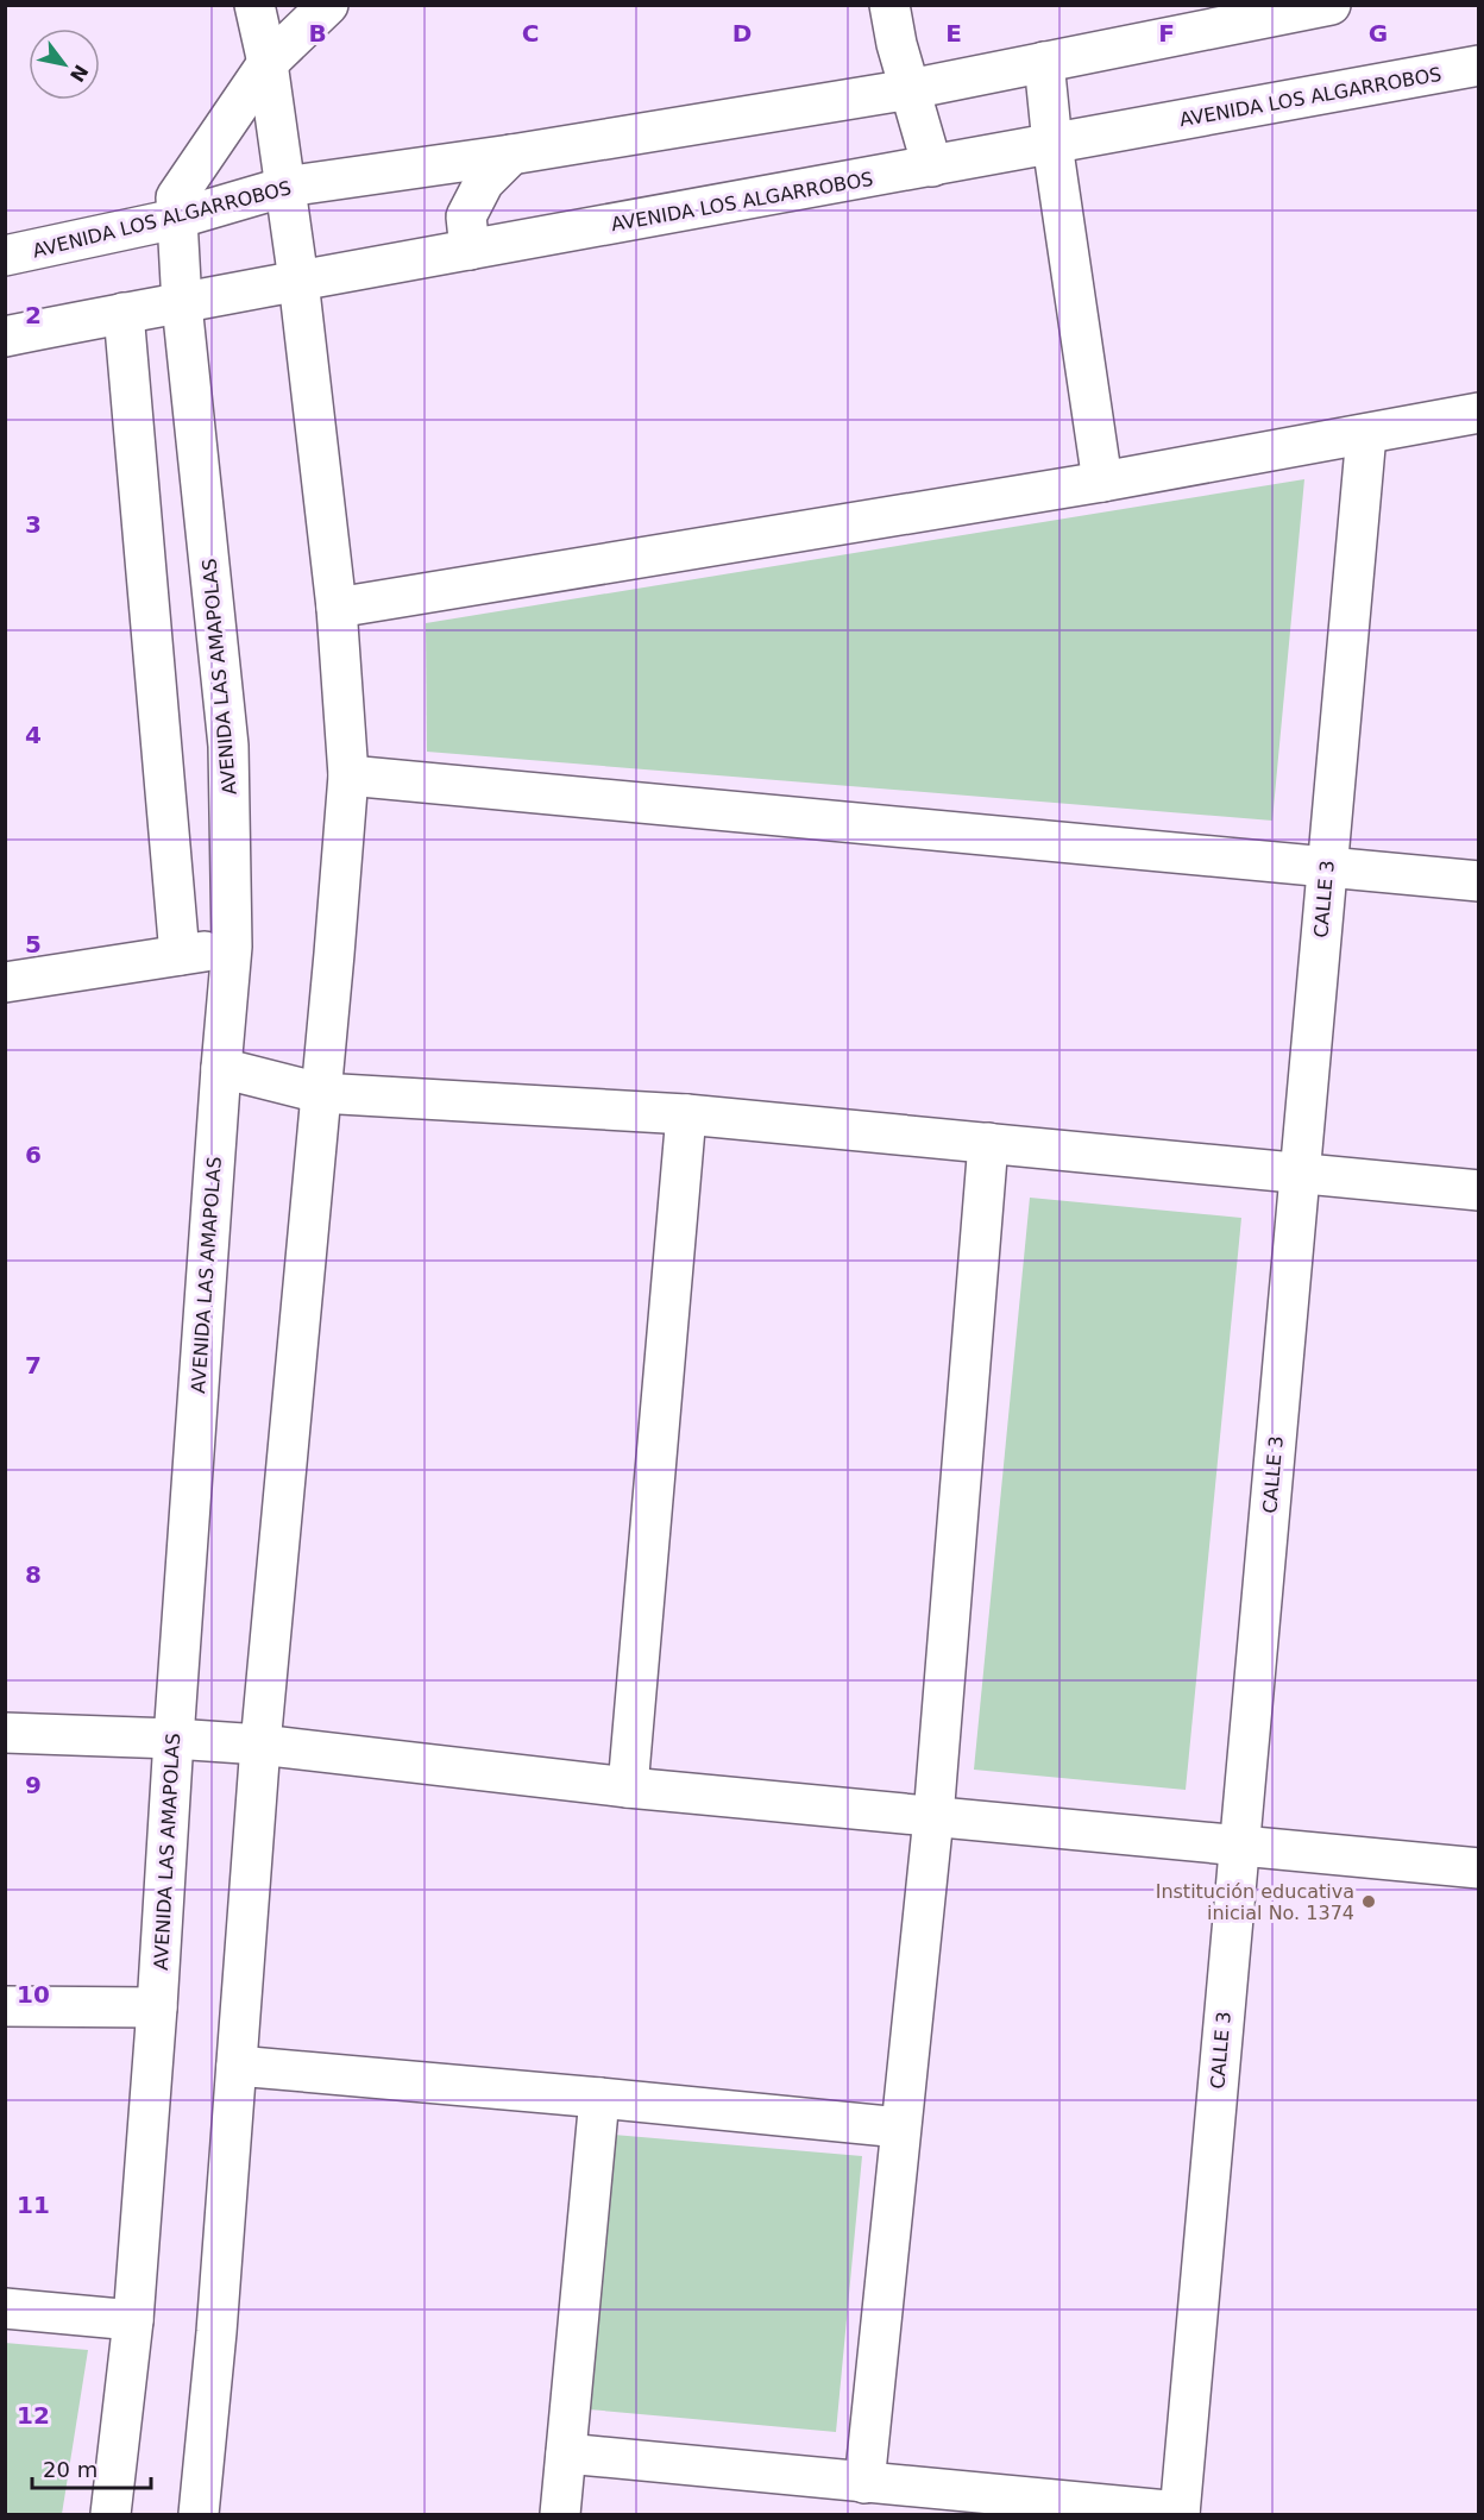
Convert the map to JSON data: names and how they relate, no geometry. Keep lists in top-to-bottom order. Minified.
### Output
{"streets":{"street":["AVENIDA LOS ALGARROBOS","AVENIDA LAS AMAPOLAS","CALLE 3"]},"crossings":[["AVENIDA LOS ALGARROBOS","AVENIDA LAS AMAPOLAS"]],"places":["Institución educativa inicial No. 1374"],"scale_bar":"20 m","north":"bottom right","grid":{"columns":["B","C","D","E","F","G"],"rows":["2","3","4","5","6","7","8","9","10","11","12"]}}
